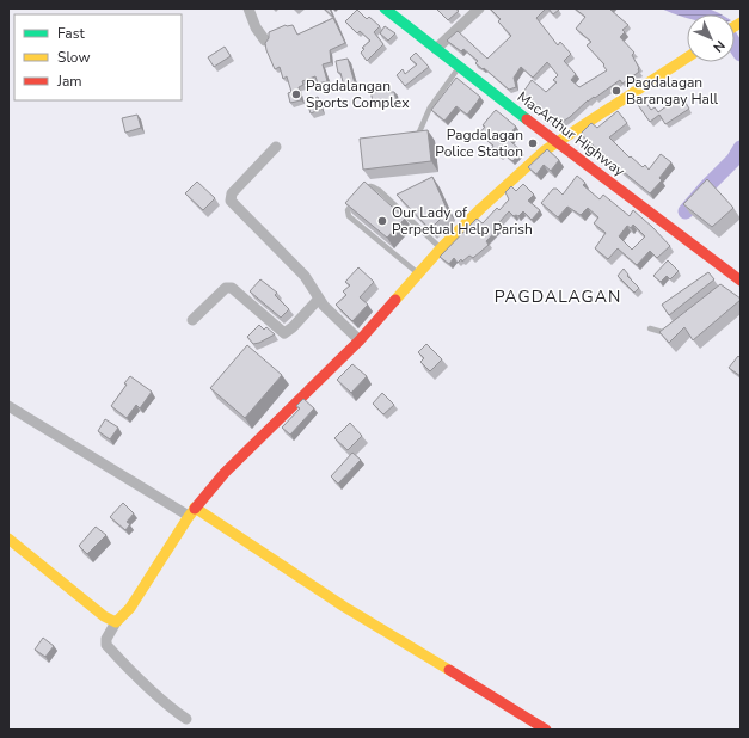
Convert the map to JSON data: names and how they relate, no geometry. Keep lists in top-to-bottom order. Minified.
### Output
{"streets":{"main road":["MacArthur Highway"]},"districts":["PAGDALAGAN"],"places":["Pagdalagan Barangay Hall","Pagdalangan Sports Complex","Pagdalagan Police Station","Our Lady of Perpetual Help Parish"],"legend":["Fast","Slow","Jam"],"north":"bottom right"}
